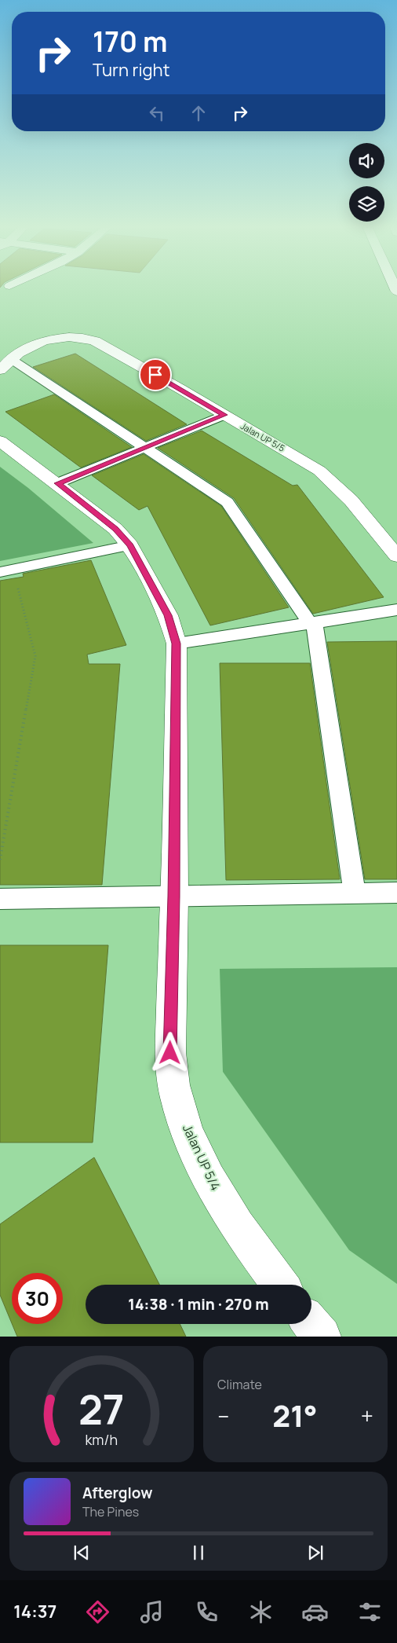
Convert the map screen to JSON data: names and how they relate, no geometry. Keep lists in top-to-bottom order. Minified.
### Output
{"streets":{"street":["Jalan UP 5/5","Jalan UP 5/4"]},"page":{"turn":["170 m","Turn right"],"limit":"30","trip":"14:38 · 1 min · 270 m","tile":"Climate","heat":["−","21°","+"],"song":["Afterglow","The Pines"],"tabs":"14:37","gauge":["27","km/h"]}}
